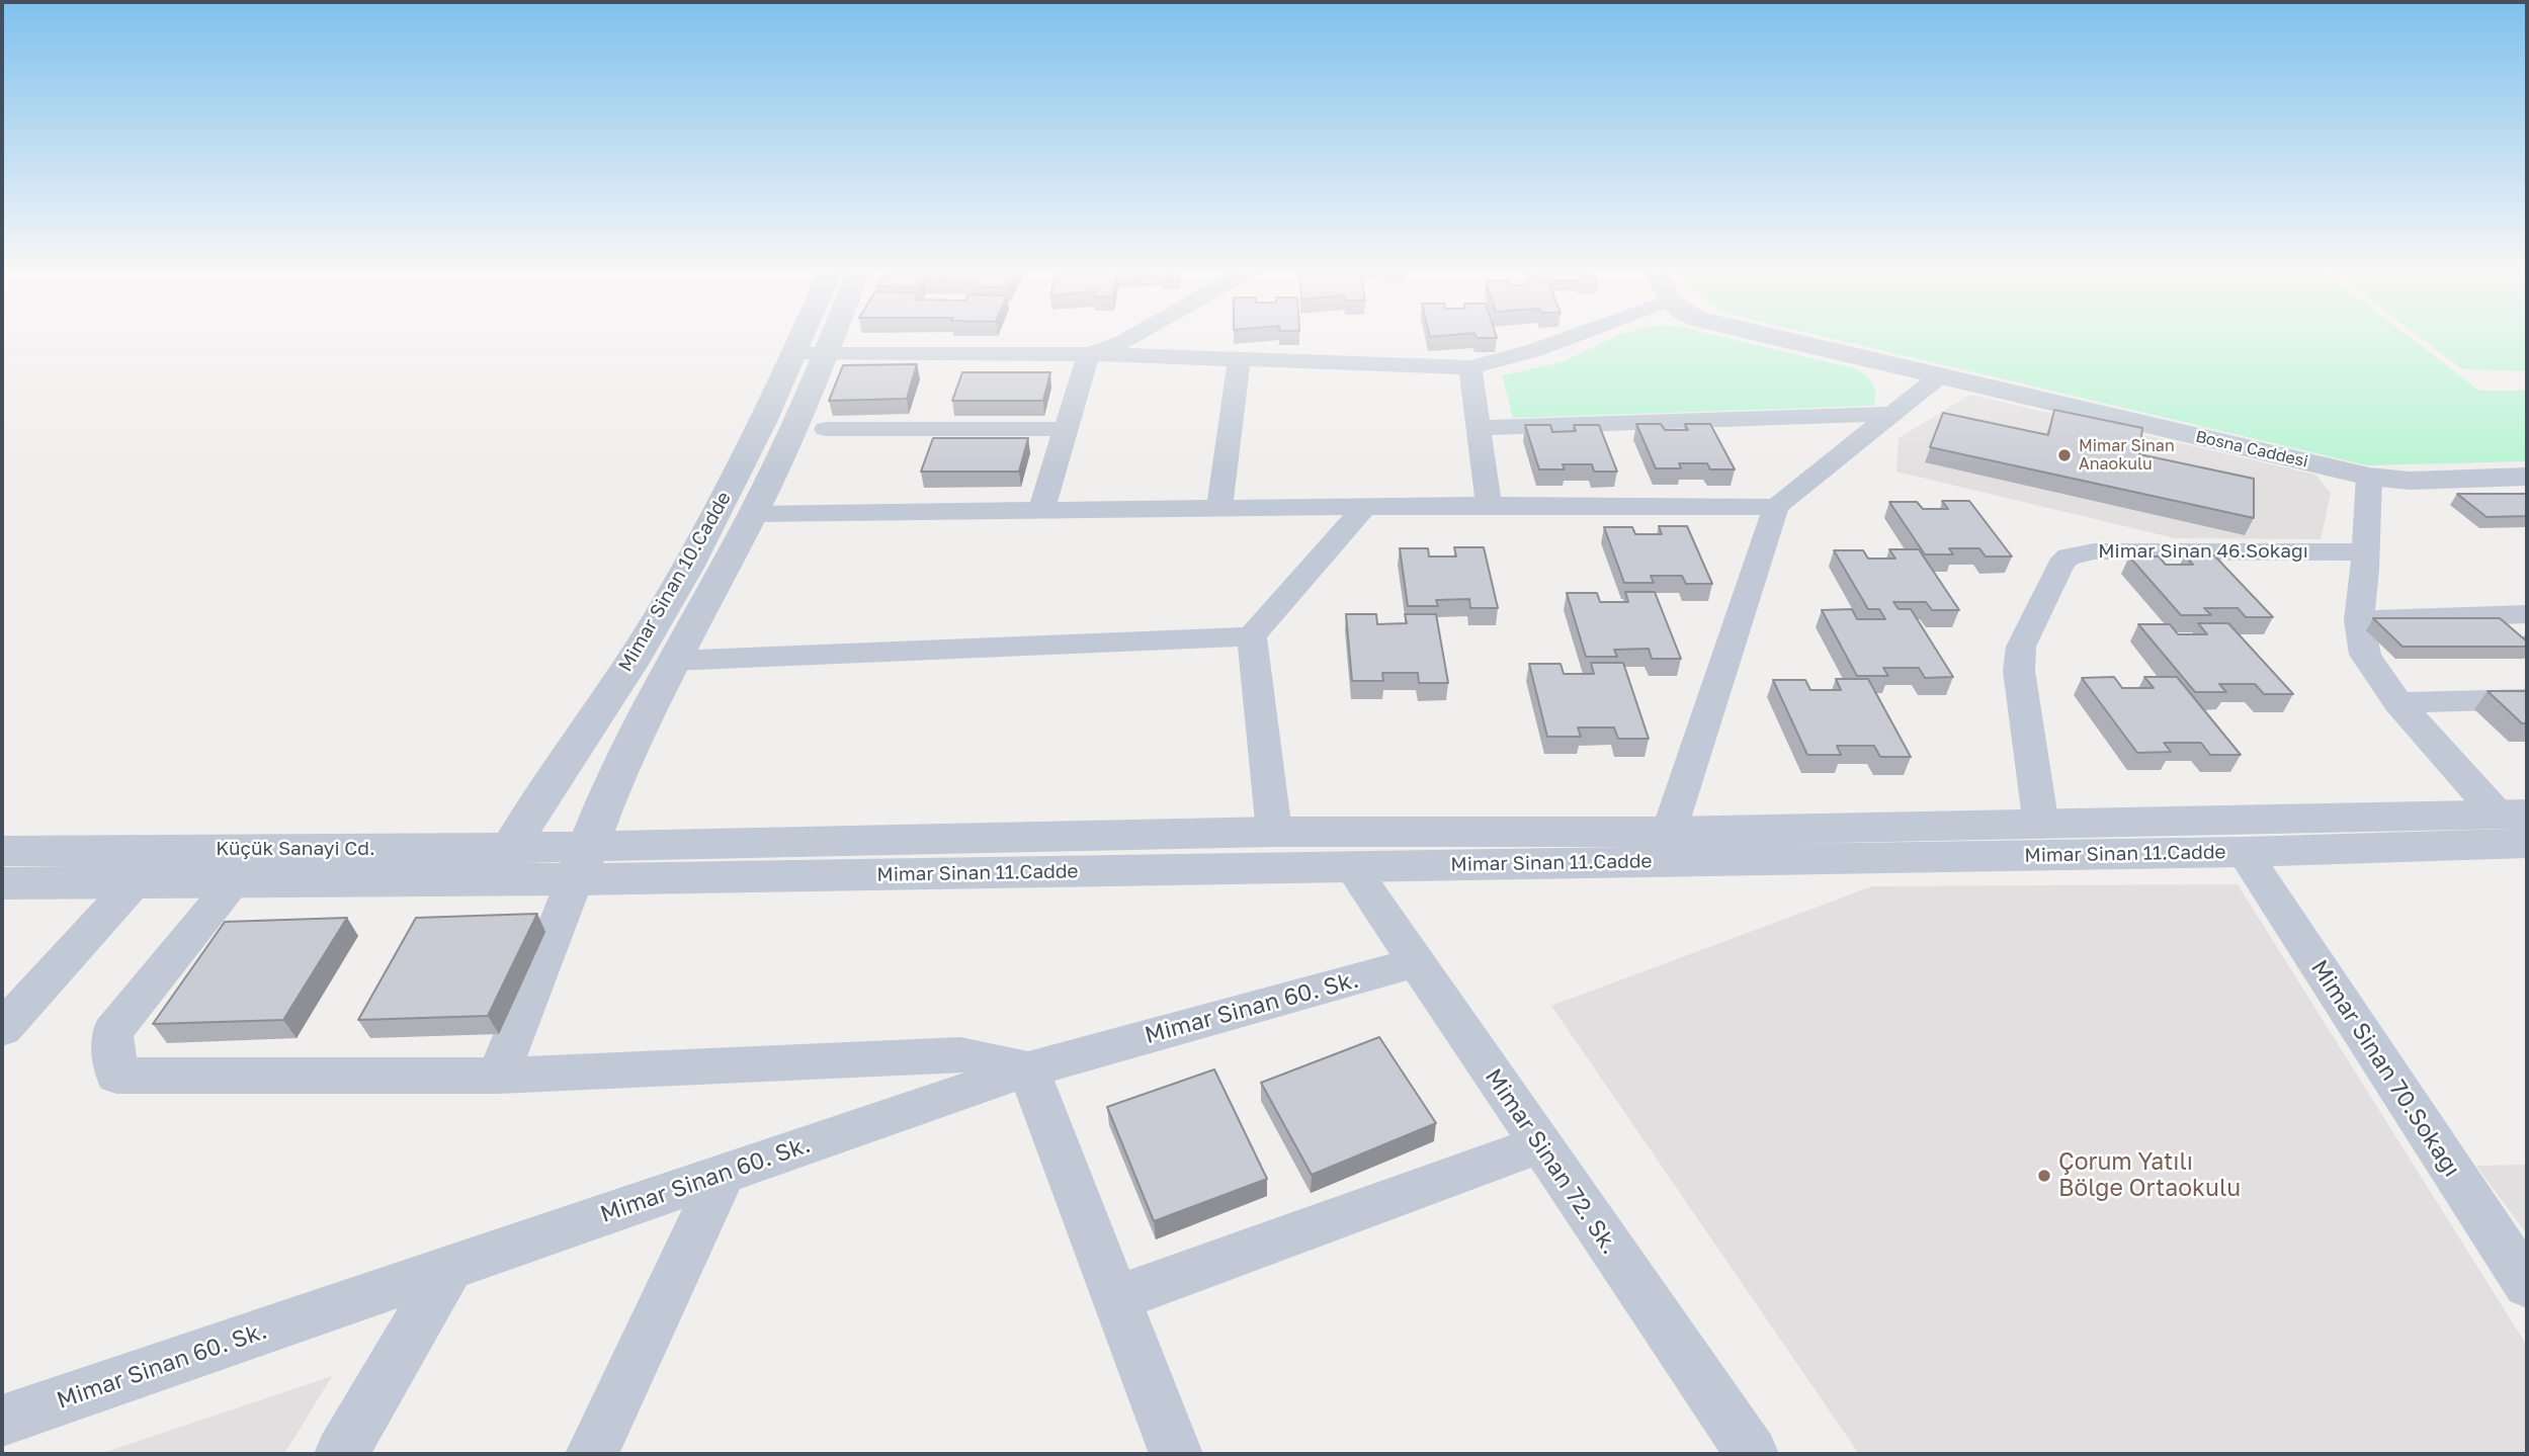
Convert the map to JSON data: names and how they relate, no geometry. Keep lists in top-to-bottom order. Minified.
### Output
{"streets":{"street":["Bosna Caddesi","Mimar Sinan 46.Sokağı","Mimar Sinan 10.Cadde","Küçük Sanayi Cd.","Mimar Sinan 11.Cadde","Mimar Sinan 60. Sk.","Mimar Sinan 70.Sokağı","Mimar Sinan 72. Sk."]},"crossings":[["Mimar Sinan 46.Sokağı","Mimar Sinan 11.Cadde"],["Mimar Sinan 10.Cadde","Küçük Sanayi Cd."],["Mimar Sinan 10.Cadde","Mimar Sinan 11.Cadde"],["Küçük Sanayi Cd.","Mimar Sinan 11.Cadde"],["Mimar Sinan 11.Cadde","Mimar Sinan 70.Sokağı"],["Mimar Sinan 11.Cadde","Mimar Sinan 72. Sk."],["Mimar Sinan 60. Sk.","Mimar Sinan 72. Sk."]],"places":["Mimar Sinan Anaokulu","Çorum Yatılı Bölge Ortaokulu"]}
